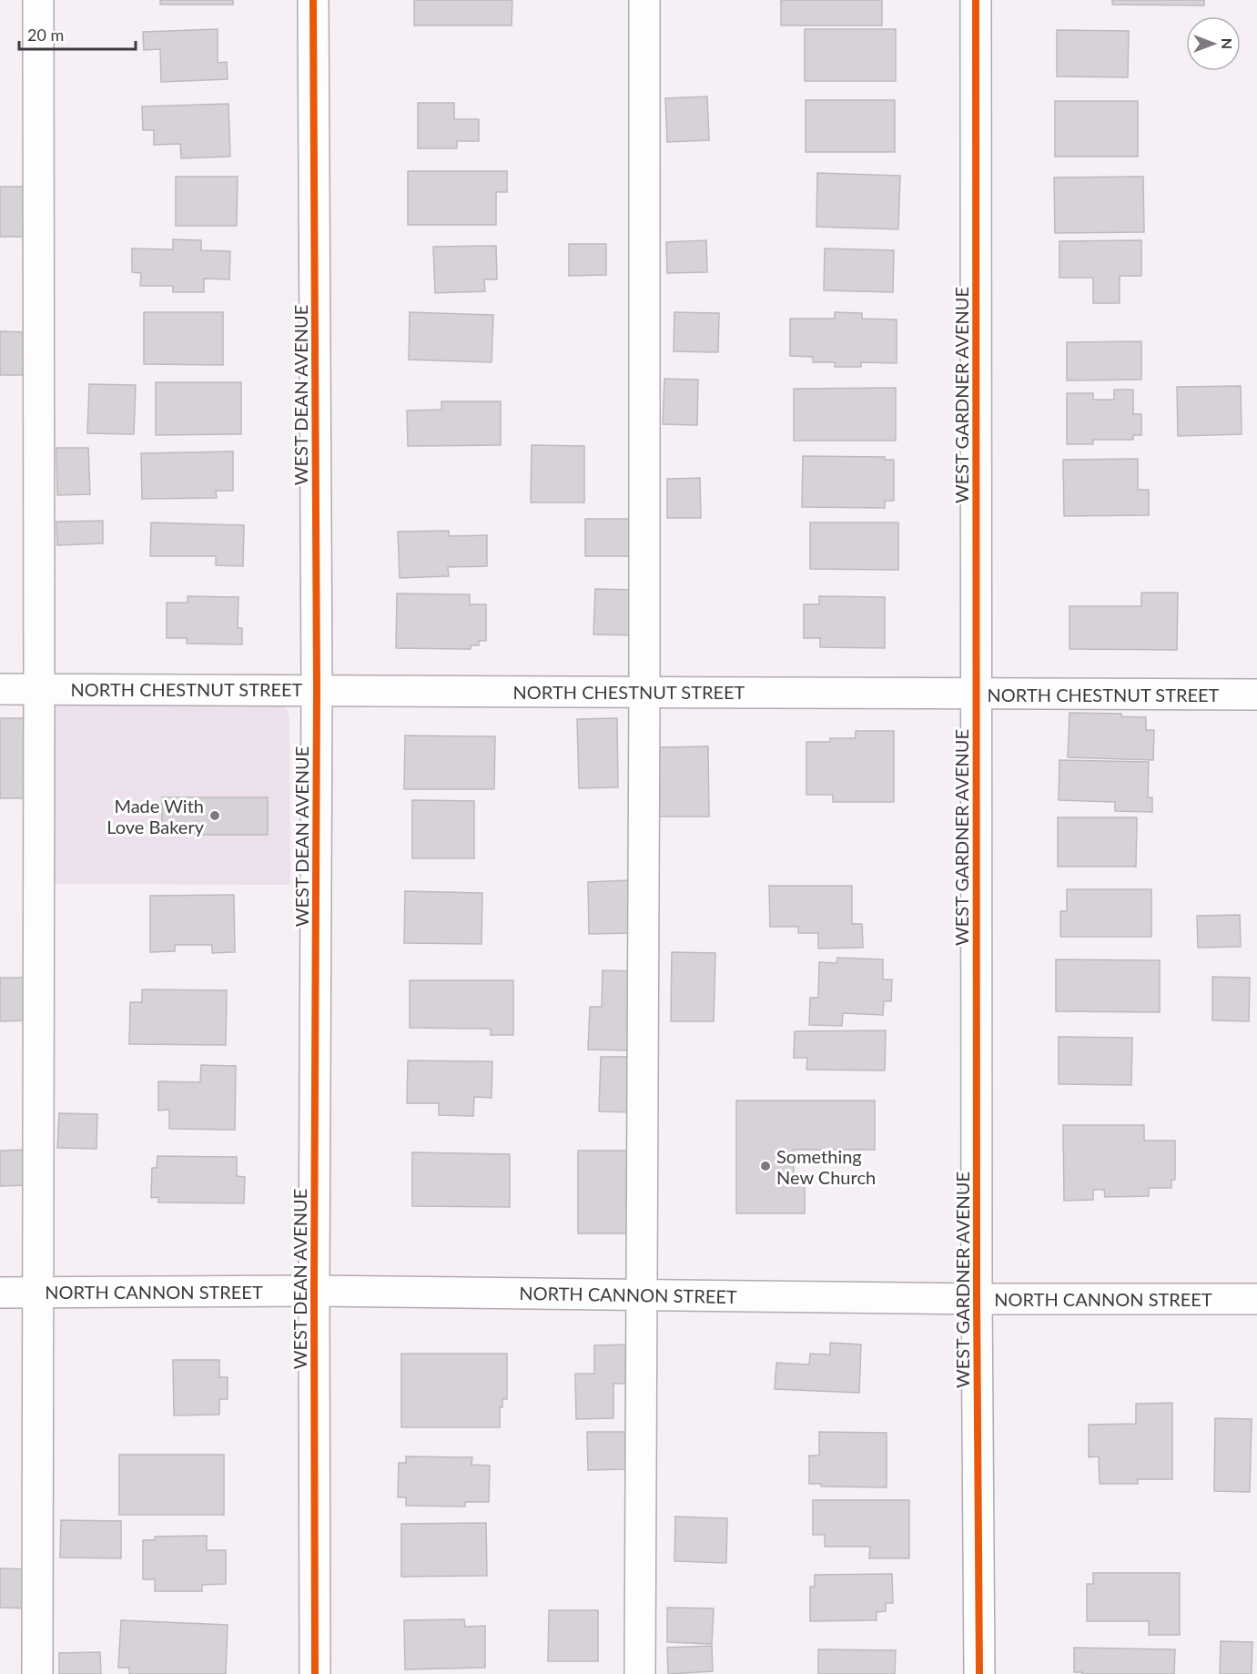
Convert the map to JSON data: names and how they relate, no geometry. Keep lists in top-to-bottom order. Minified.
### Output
{"streets":{"street":["WEST DEAN AVENUE","WEST GARDNER AVENUE","NORTH CHESTNUT STREET","NORTH CANNON STREET"]},"crossings":[["WEST DEAN AVENUE","NORTH CHESTNUT STREET"],["WEST DEAN AVENUE","NORTH CANNON STREET"],["WEST GARDNER AVENUE","NORTH CHESTNUT STREET"],["WEST GARDNER AVENUE","NORTH CANNON STREET"]],"places":["Made With Love Bakery","Something New Church"],"scale_bar":"20 m","north":"right"}
